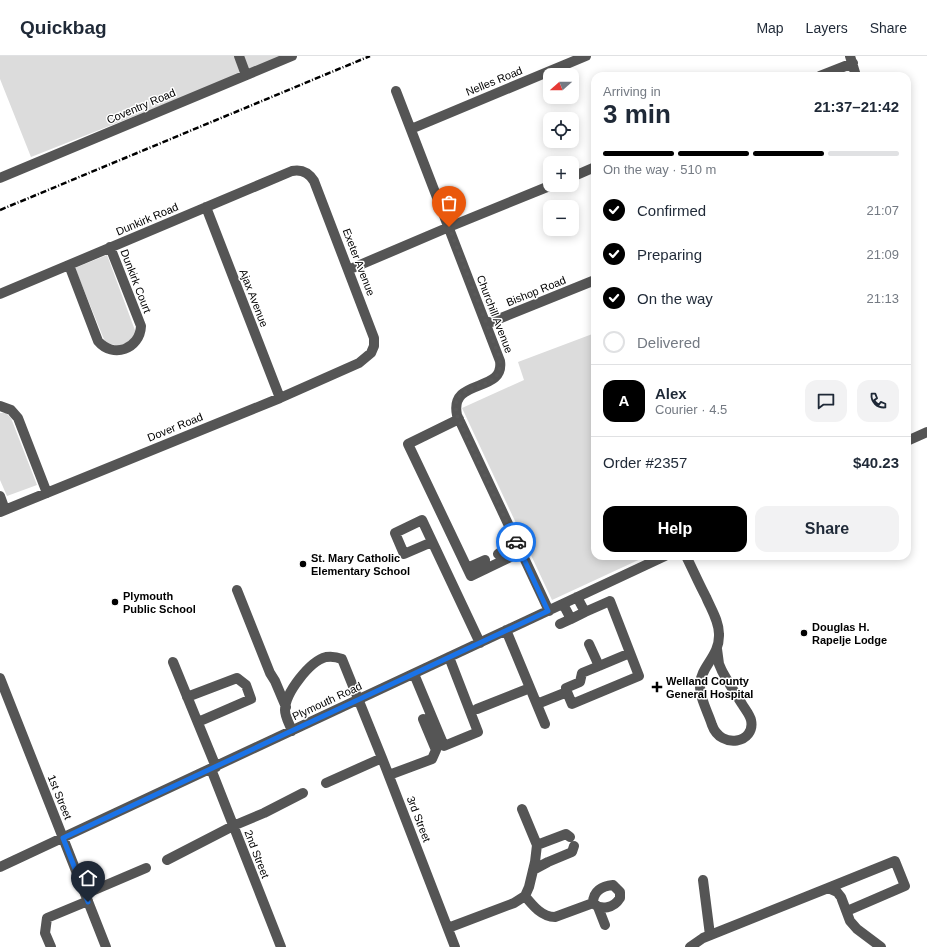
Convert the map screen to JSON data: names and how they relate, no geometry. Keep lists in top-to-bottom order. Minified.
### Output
{"streets":{"street":["Nelles Road","Coventry Road","Dunkirk Road","Exeter Avenue","Dunkirk Court","Bishop Road","Ajax Avenue","Churchill Avenue","Dover Road","Plymouth Road","1st Street","3rd Street","2nd Street"]},"crossings":[["Nelles Road","Churchill Avenue"],["Dunkirk Road","Exeter Avenue"],["Dunkirk Road","Dunkirk Court"],["Dunkirk Road","Ajax Avenue"],["Exeter Avenue","Dover Road"],["Bishop Road","Churchill Avenue"],["Ajax Avenue","Dover Road"],["Churchill Avenue","Plymouth Road"],["Plymouth Road","1st Street"],["Plymouth Road","3rd Street"],["Plymouth Road","2nd Street"]],"places":{"other":["St. Mary Catholic Elementary School","Plymouth Public School","Douglas H. Rapelje Lodge"],"health":["Welland County General Hospital"]},"north":"left","page":{"header":"Quickbag","nav":["Map","Layers","Share"],"map_buttons":["+","−"],"heading":["3 min","Arriving in","21:37–21:42"],"panel":["Alex","Courier · 4.5","Order #2357","$40.23"],"bar":"On the way · 510 m","list":[["Confirmed","21:07"],["Preparing","21:09"],["On the way","21:13"],"Delivered"],"round":"A","buttons":["Help","Share"]}}
